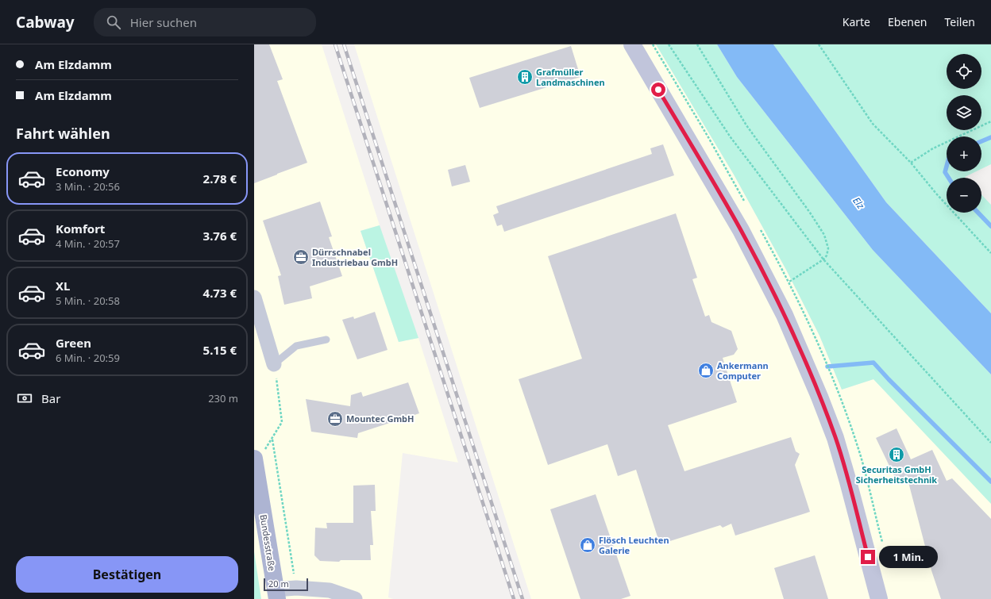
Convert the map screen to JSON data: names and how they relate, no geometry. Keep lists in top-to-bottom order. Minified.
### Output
{"streets":{"main road":["Bundesstraße"]},"water":["Elz"],"places":{"building":["Grafmüller Landmaschinen","Securitas GmbH Sicherheitstechnik"],"office":["Dürrschnabel Industriebau GmbH","Mountec GmbH"],"shop":["Ankermann Computer","Flösch Leuchten Galerie"]},"scale_bar":"20 m","page":{"header":"Cabway","search":"Hier suchen","nav":["Karte","Ebenen","Teilen"],"banner":["Am Elzdamm","Am Elzdamm"],"map_buttons":["+","−"],"heading":"Fahrt wählen","list":[{"name":"Economy","note":"3 Min. · 20:56","value":"2.78 €"},{"name":"Komfort","note":"4 Min. · 20:57","value":"3.76 €"},{"name":"XL","note":"5 Min. · 20:58","value":"4.73 €"},{"name":"Green","note":"6 Min. · 20:59","value":"5.15 €"}],"pay":["Bar","230 m"],"bubble":"1 Min.","buttons":"Bestätigen","scale":"20 m"}}
